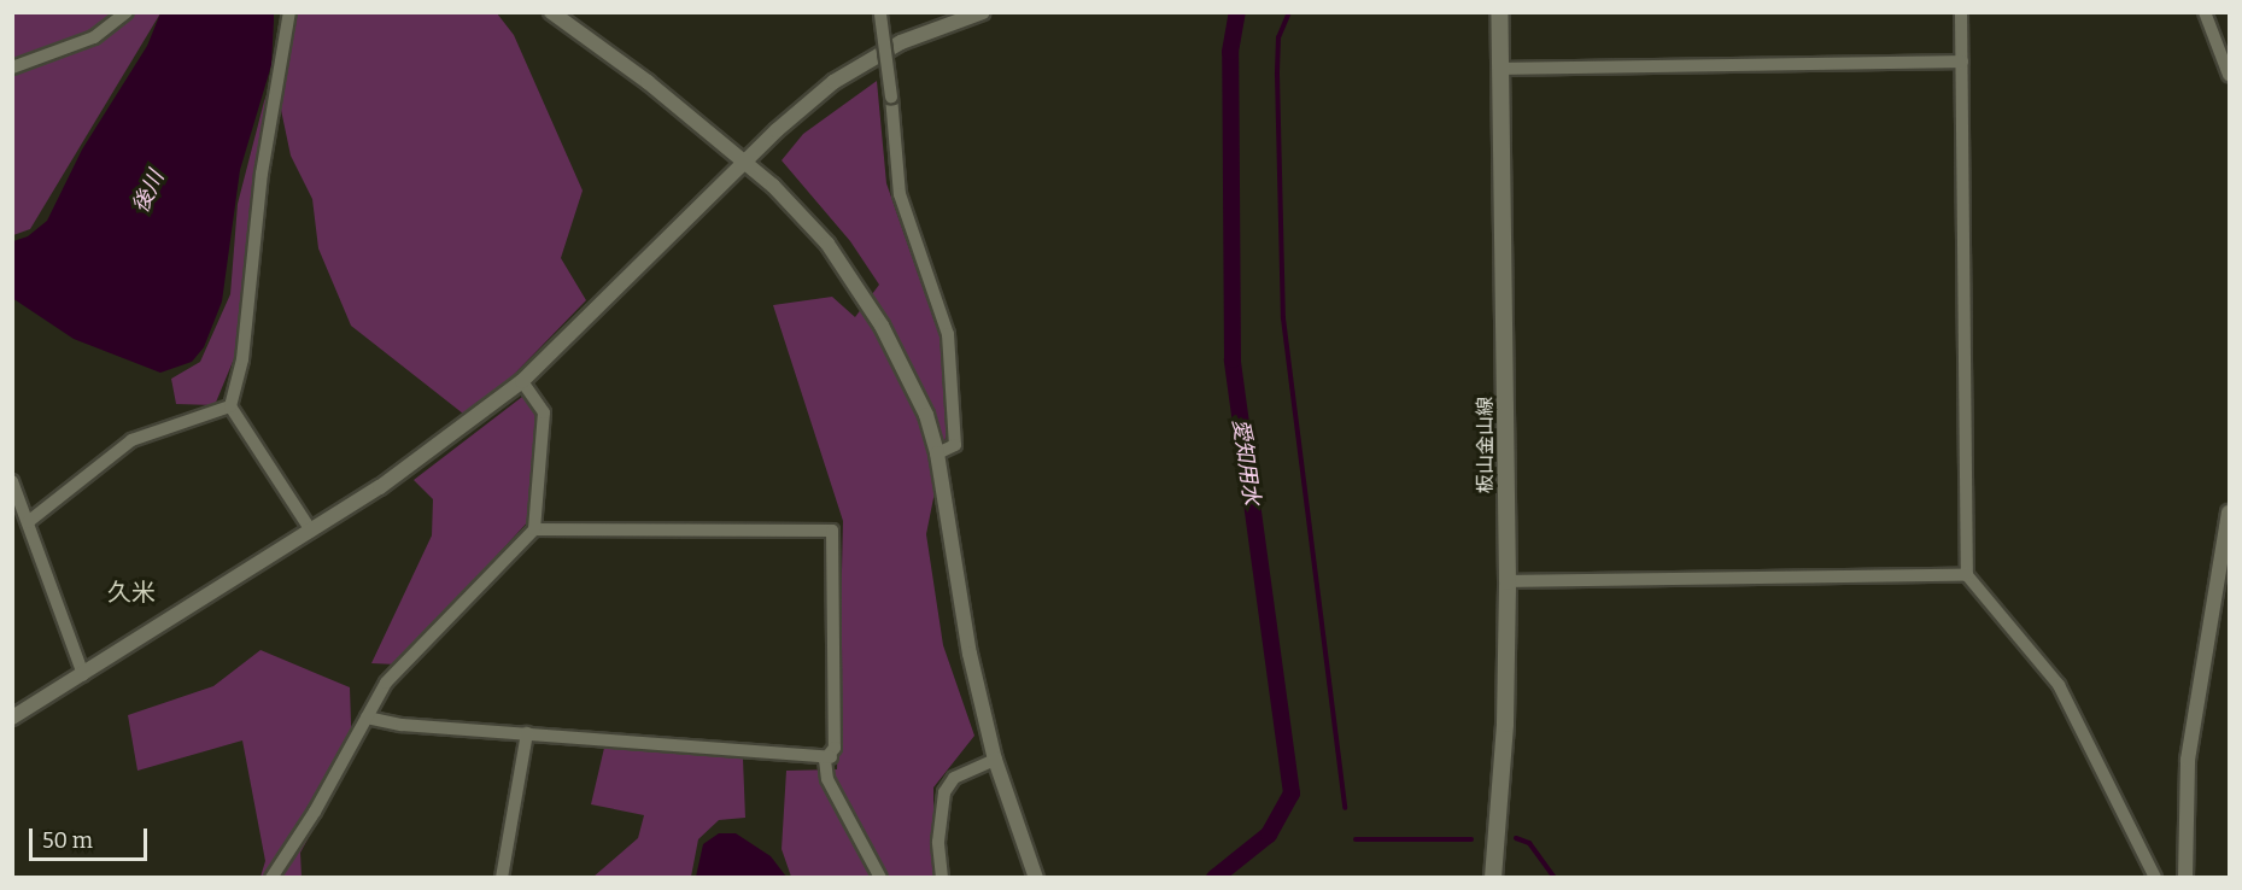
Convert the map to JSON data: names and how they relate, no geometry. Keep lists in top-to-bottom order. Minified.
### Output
{"streets":{"main road":["板山金山線"]},"districts":["久米"],"water":["後川","愛知用水"],"scale_bar":"50 m"}
